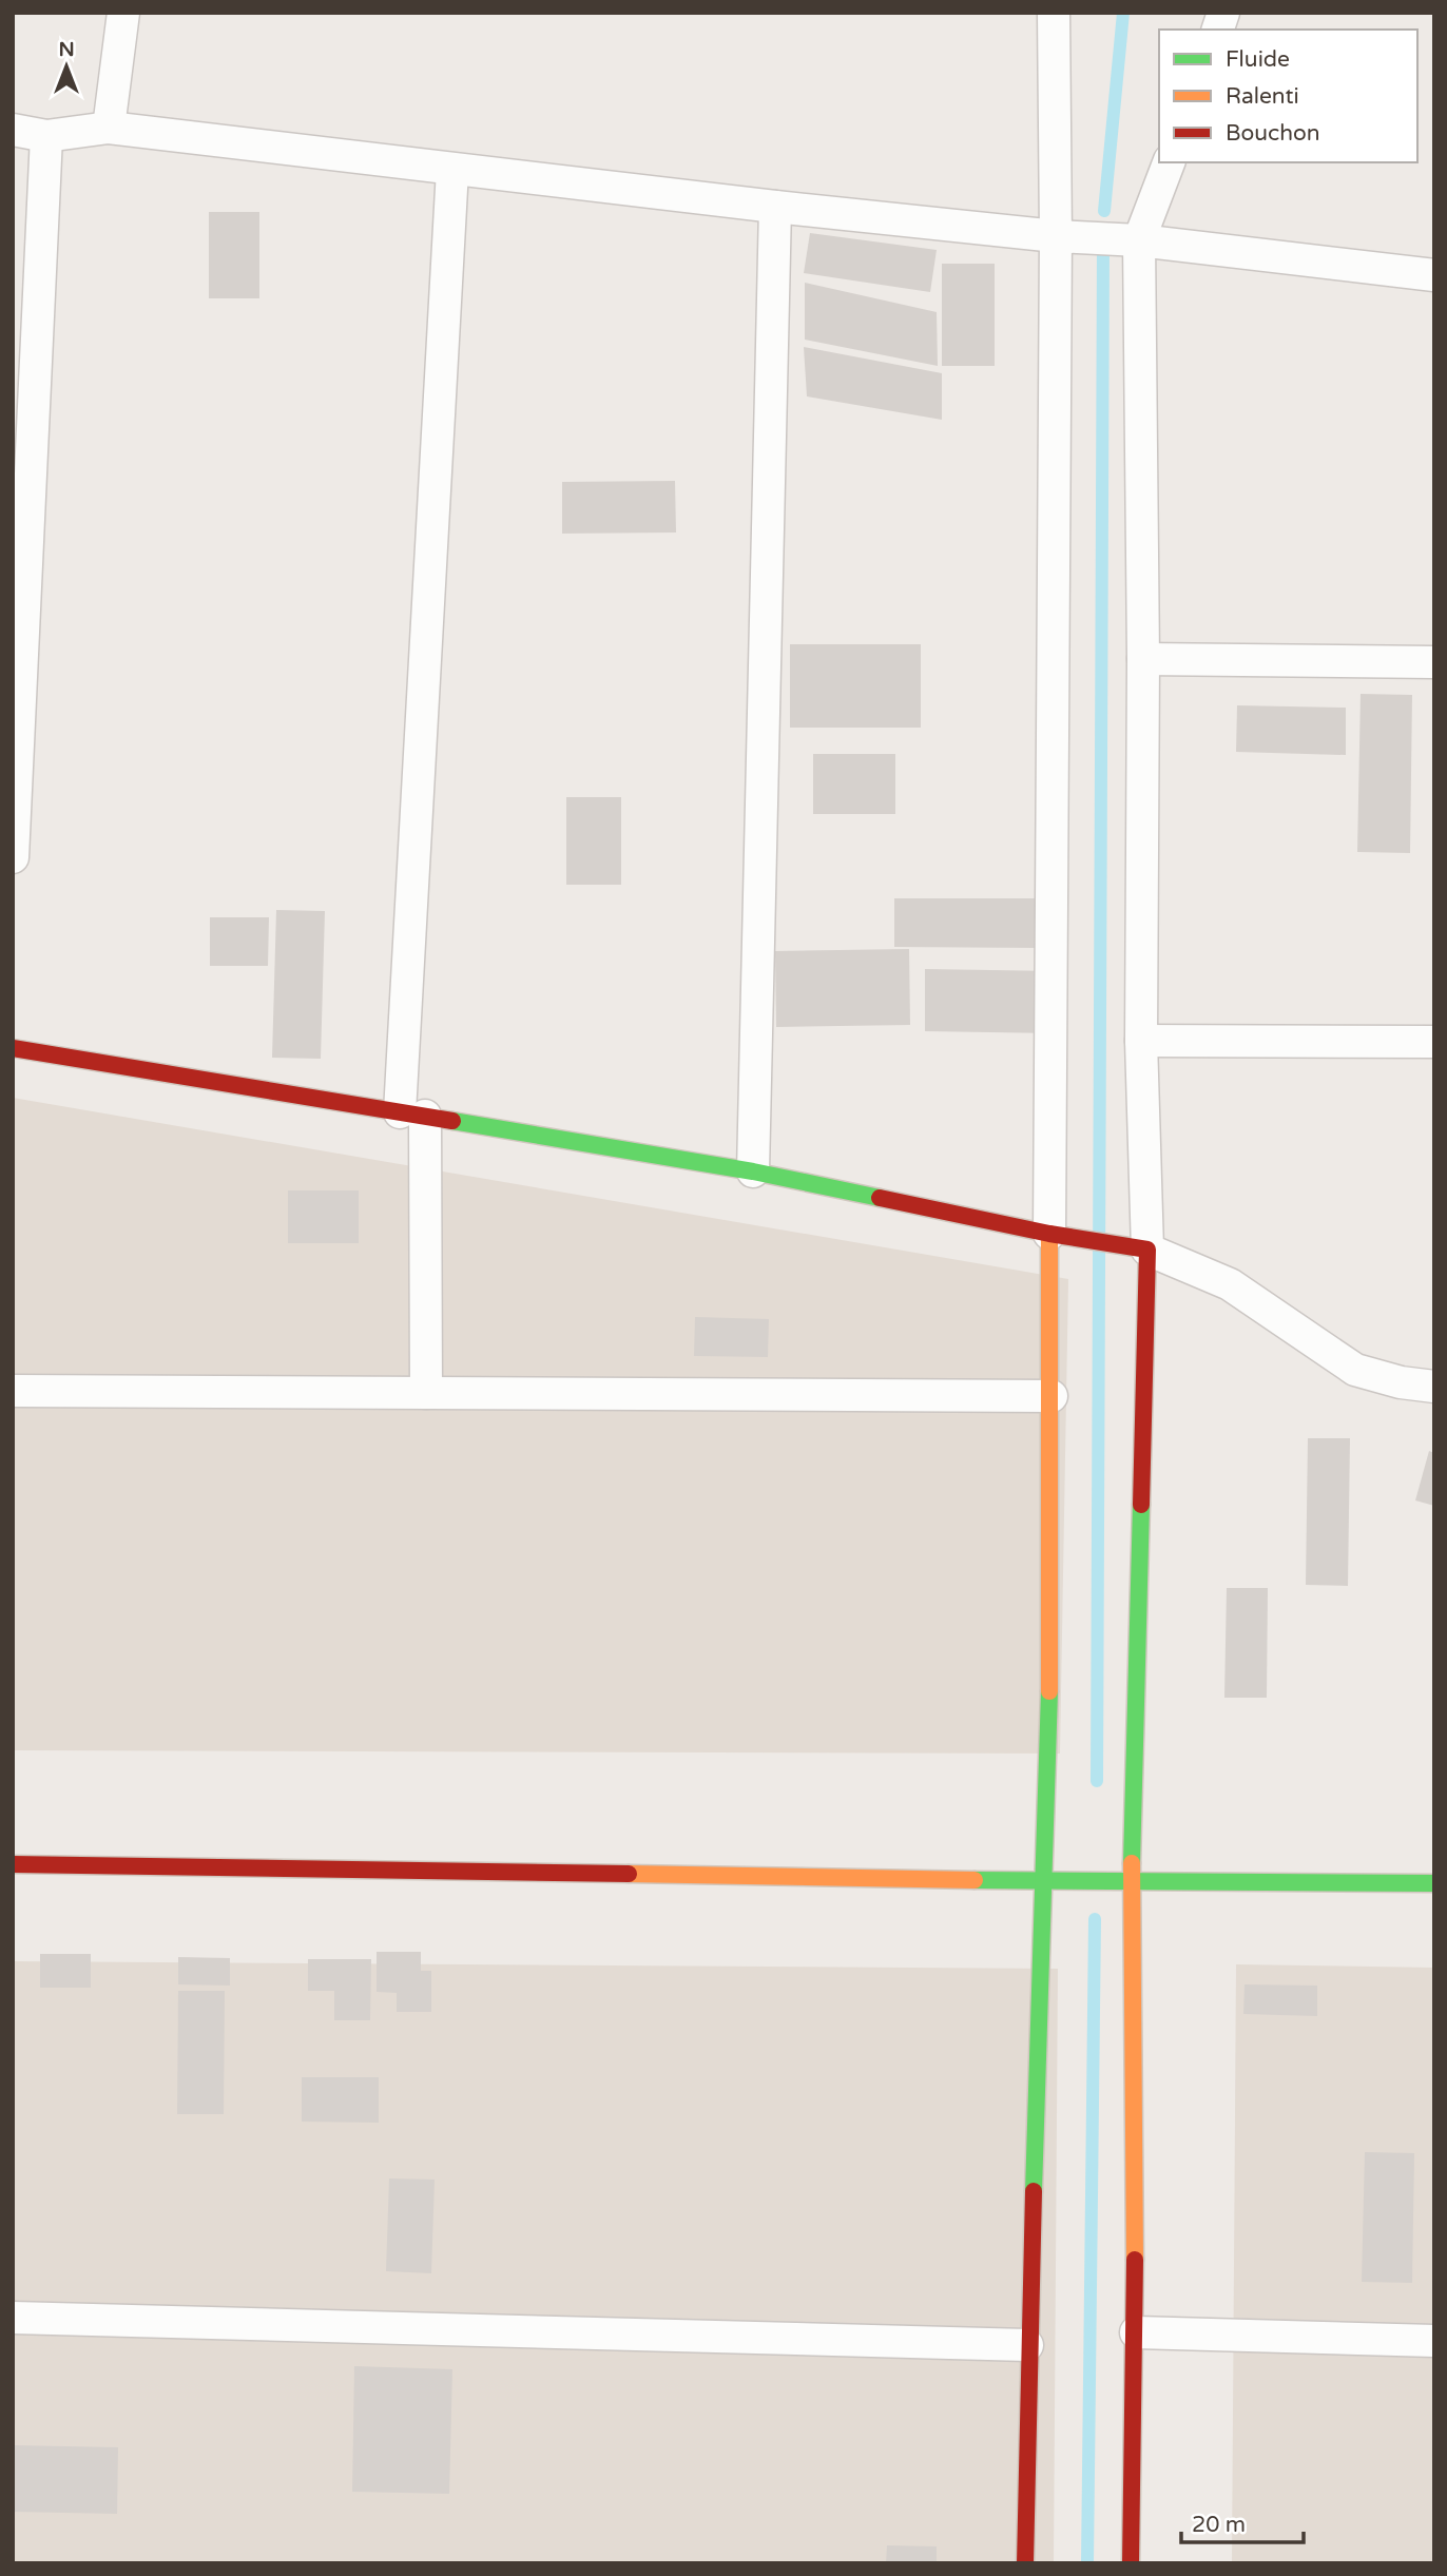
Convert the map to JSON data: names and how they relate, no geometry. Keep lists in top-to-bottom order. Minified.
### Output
{"legend":["Fluide","Ralenti","Bouchon"],"scale_bar":"20 m","north":"top"}
